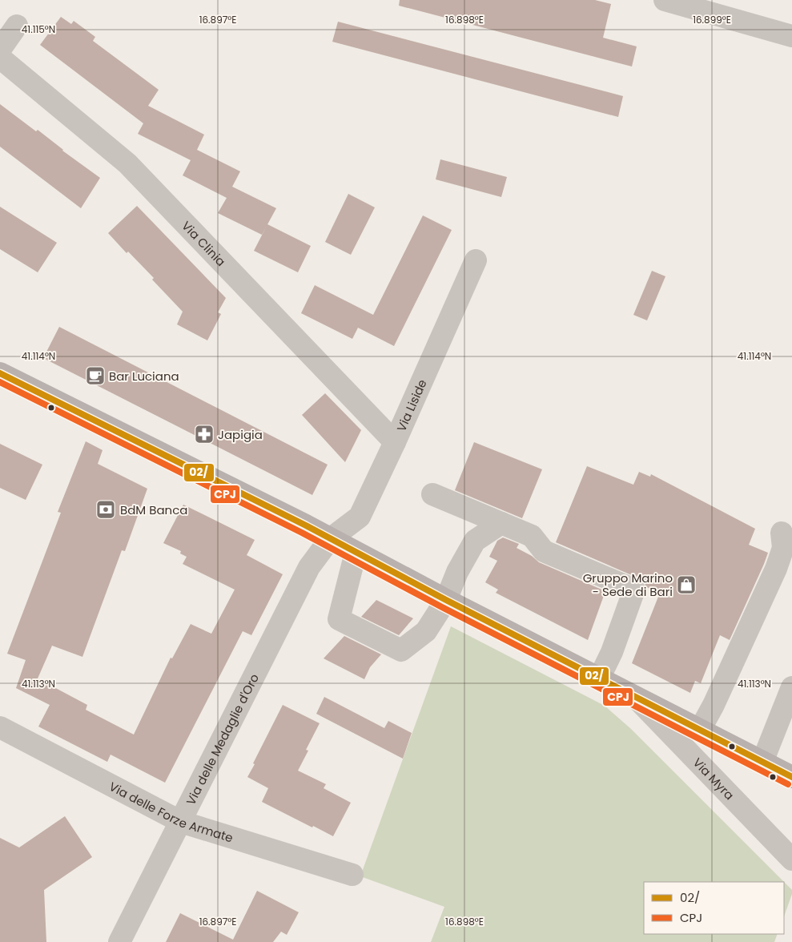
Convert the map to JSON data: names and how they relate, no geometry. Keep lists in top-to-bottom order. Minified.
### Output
{"streets":{"street":["Via Clinia","Via Liside","Via delle Medaglie d'Oro","Via Myra","Via delle Forze Armate"]},"crossings":[["Via Clinia","Via Liside"],["Via Liside","Via delle Medaglie d'Oro"],["Via delle Medaglie d'Oro","Via delle Forze Armate"]],"places":{"cafe":["Bar Luciana"],"pharmacy":["Japigia"],"bank":["BdM Banca"],"shop":["Gruppo Marino - Sede di Bari"]},"lines":["transit line 02/","transit line CPJ"],"legend":["02/","CPJ"],"coordinates":["16.897°E","16.898°E","16.899°E","41.115°N","41.114°N","41.113°N"]}
